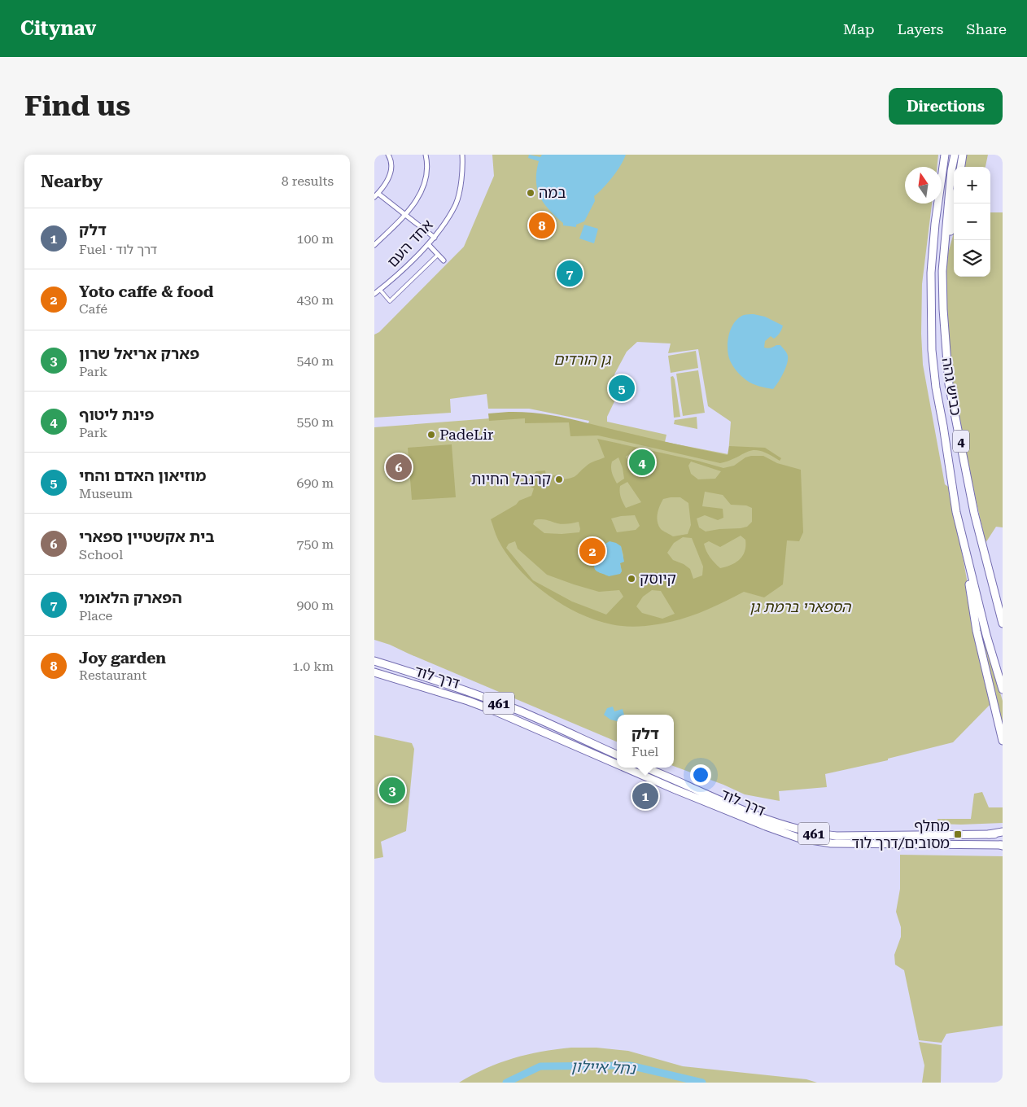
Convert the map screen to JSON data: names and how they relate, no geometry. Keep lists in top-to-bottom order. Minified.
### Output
{"streets":{"main road":["כביש גהה","4","דרך לוד","461"],"street":["אחד העם"]},"water":["נחל איילון"],"parks":["גן הורדים","הספארי ברמת גן"],"places":{"other":["במה","PadeLir","קרנבל החיות","קיוסק"],"transit":["מחלף מסובים/דרך לוד"]},"north":"top","page":{"header":"Citynav","nav":["Map","Layers","Share"],"buttons":"Directions","title":"Find us","heading":["Nearby","8 results"],"map_buttons":["+","−"],"list":[{"mark":"1","name":"דלק","note":"Fuel · דרך לוד","value":"100 m"},{"mark":"2","name":"Yoto caffe & food","note":"Café","value":"430 m"},{"mark":"3","name":"פארק אריאל שרון","note":"Park","value":"540 m"},{"mark":"4","name":"פינת ליטוף","note":"Park","value":"550 m"},{"mark":"5","name":"מוזיאון האדם והחי","note":"Museum","value":"690 m"},{"mark":"6","name":"בית אקשטיין ספארי","note":"School","value":"750 m"},{"mark":"7","name":"הפארק הלאומי","note":"Place","value":"900 m"},{"mark":"8","name":"Joy garden","note":"Restaurant","value":"1.0 km"}],"pins":["8","7","5","4","6","2","3","1"],"popup":["דלק","Fuel"]}}
